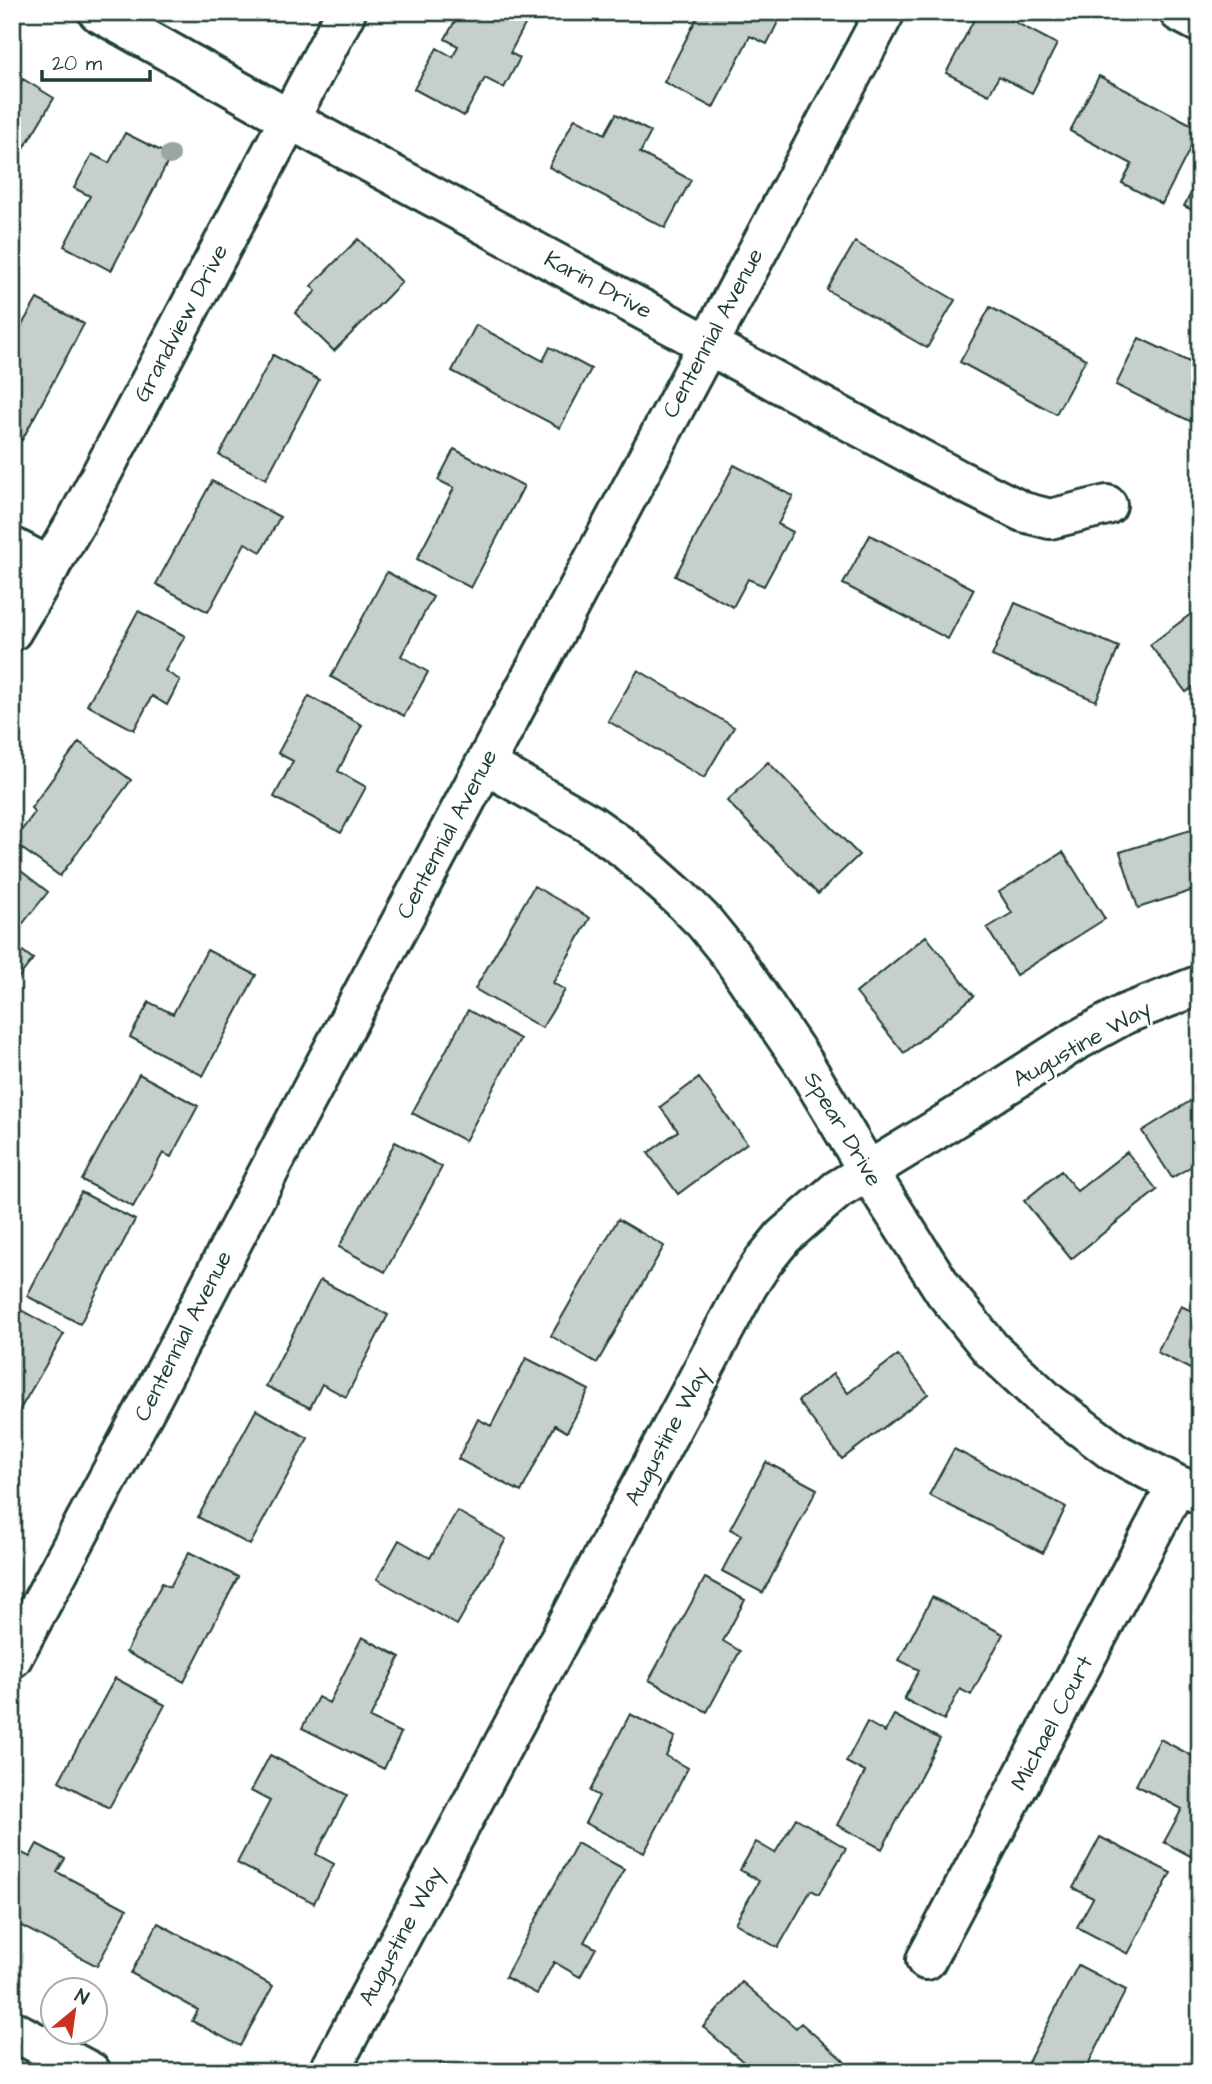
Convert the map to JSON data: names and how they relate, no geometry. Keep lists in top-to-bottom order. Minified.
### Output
{"streets":{"street":["Karin Drive","Grandview Drive","Centennial Avenue","Augustine Way","Spear Drive","Michael Court"]},"crossings":[["Karin Drive","Grandview Drive"],["Karin Drive","Centennial Avenue"],["Centennial Avenue","Spear Drive"],["Augustine Way","Spear Drive"],["Spear Drive","Michael Court"]],"scale_bar":"20 m","north":"top right"}
